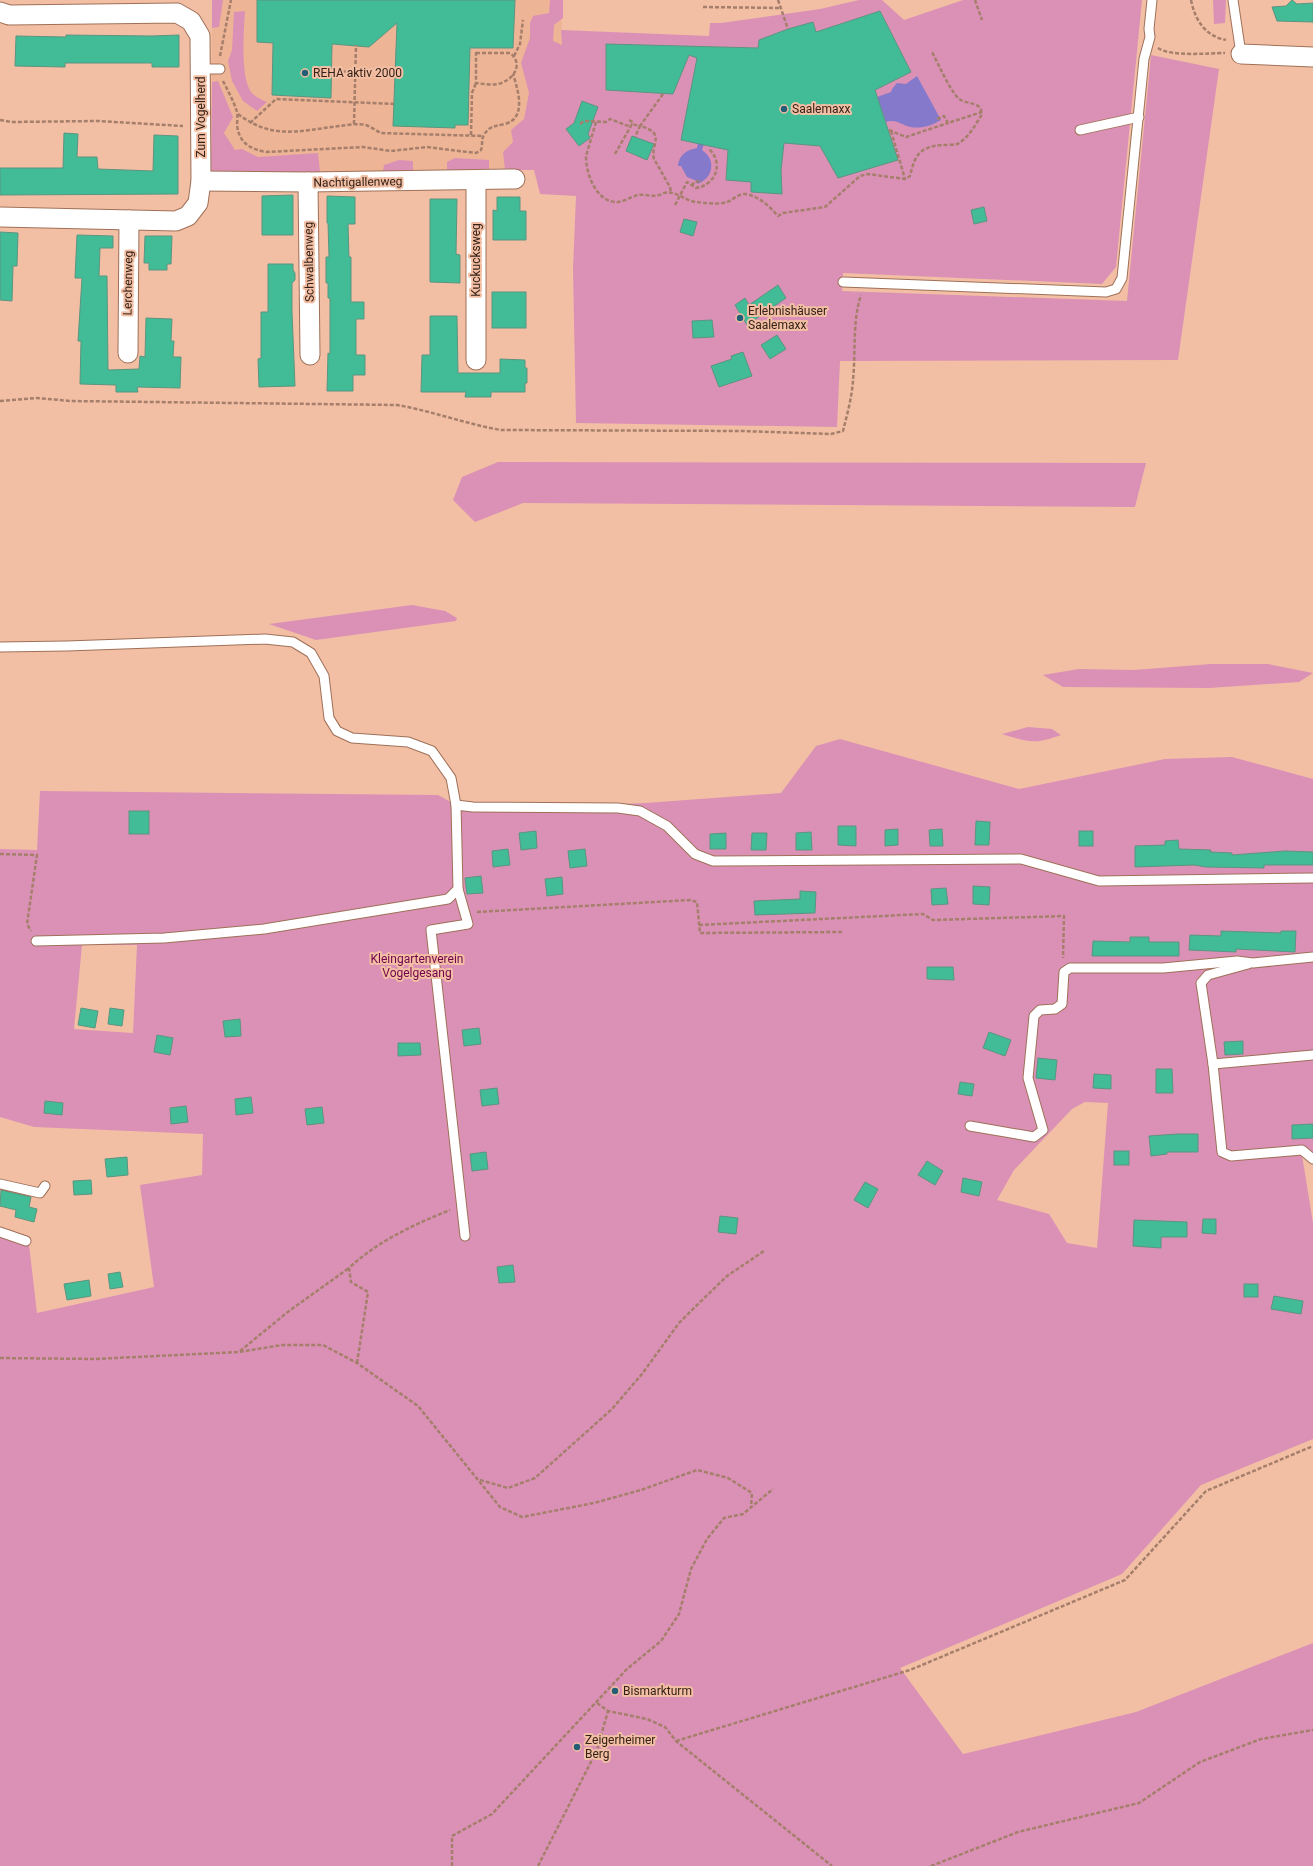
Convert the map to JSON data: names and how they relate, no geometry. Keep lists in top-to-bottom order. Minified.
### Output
{"streets":{"street":["Zum Vogelherd","Nachtigallenweg","Kuckucksweg","Schwalbenweg","Lerchenweg"]},"crossings":[["Zum Vogelherd","Nachtigallenweg"],["Zum Vogelherd","Lerchenweg"],["Nachtigallenweg","Kuckucksweg"],["Nachtigallenweg","Schwalbenweg"]],"parks":["Kleingartenverein Vogelgesang"],"places":["REHA aktiv 2000","Saalemaxx","Erlebnishäuser Saalemaxx","Bismarkturm","Zeigerheimer Berg"]}
